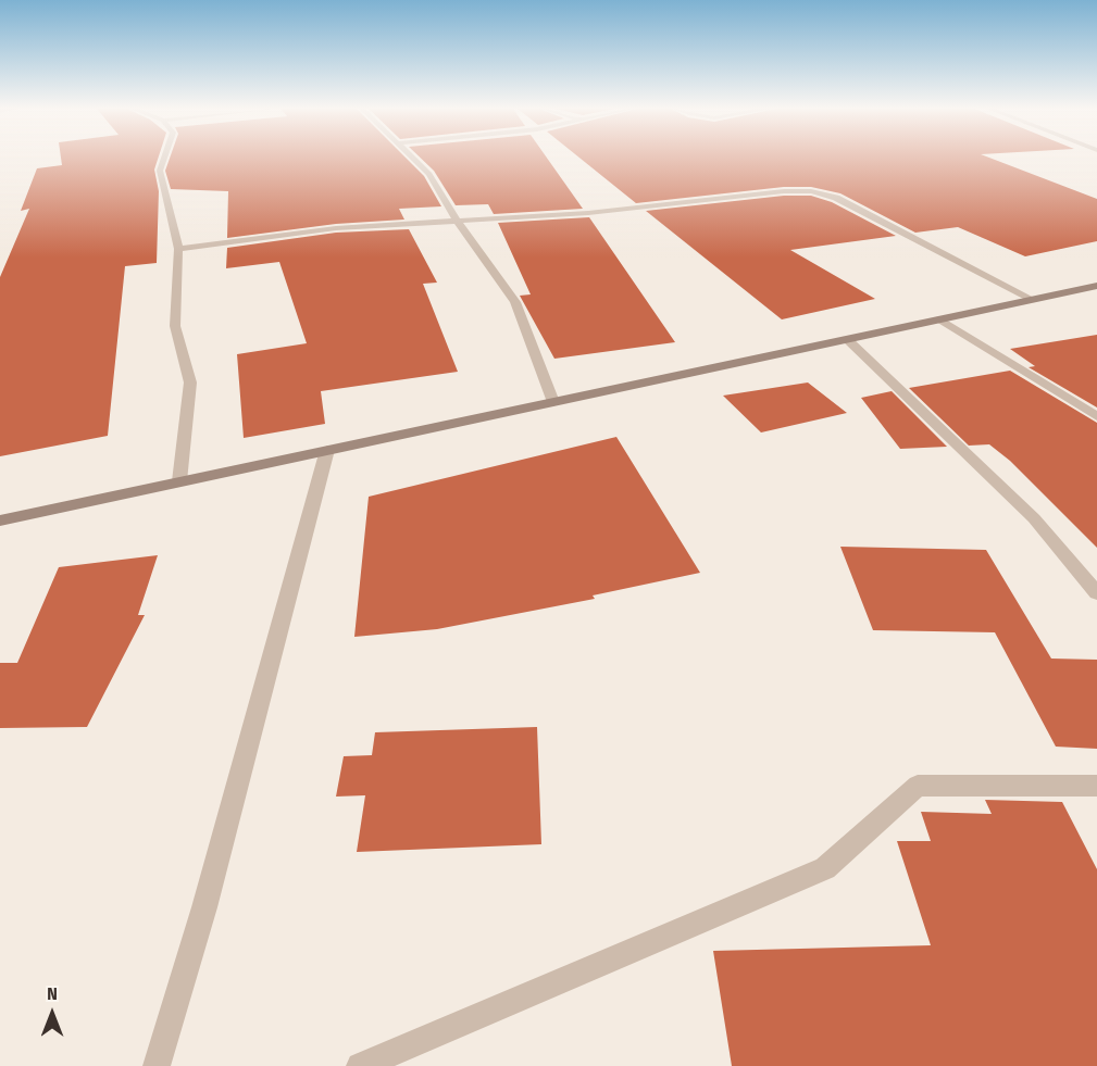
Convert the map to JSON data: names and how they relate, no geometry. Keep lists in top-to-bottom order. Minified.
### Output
{"north":"top"}
